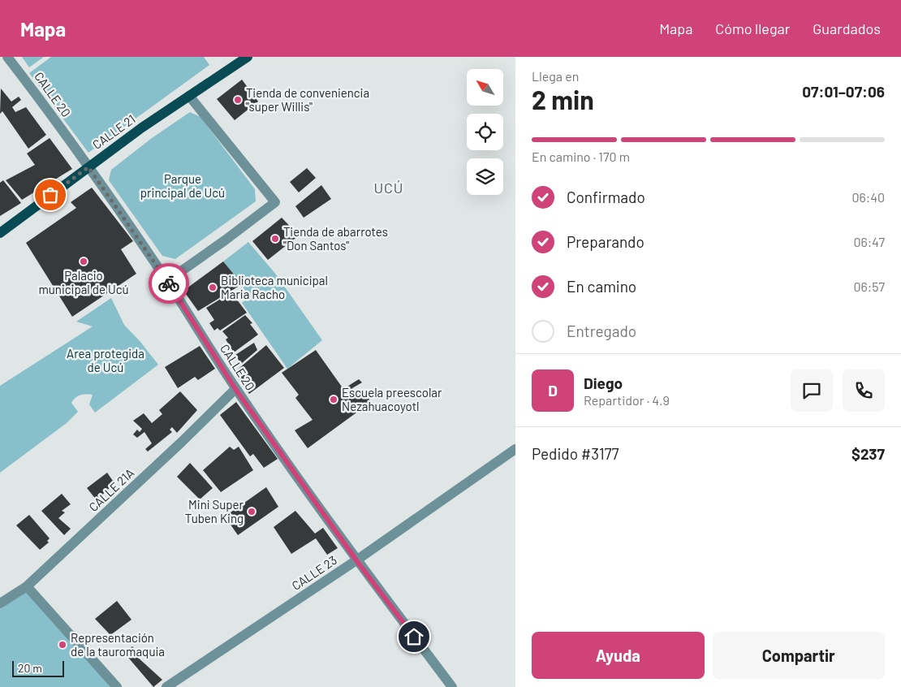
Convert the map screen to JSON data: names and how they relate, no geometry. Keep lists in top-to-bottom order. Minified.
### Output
{"streets":{"main road":["CALLE 21"],"street":["CALLE 20","CALLE 21A","CALLE 23"]},"crossings":[["CALLE 20","CALLE 21"],["CALLE 20","CALLE 21A"],["CALLE 20","CALLE 23"]],"districts":["UCÚ"],"parks":["Parque principal de Ucú","Area protegida de Ucú"],"places":["Tienda de conveniencia \"super Willis\"","Tienda de abarrotes \"Don Santos\"","Palacio municipal de Ucú","Biblioteca municipal Maria Racho","Escuela preescolar Nezahuacoyotl","Mini Super Tuben King","Representación de la tauromaquia"],"scale_bar":"20 m","north":"top left","page":{"header":"Mapa","nav":["Mapa","Cómo llegar","Guardados"],"heading":["2 min","Llega en","07:01–07:06"],"panel":["Diego","Repartidor · 4.9","Pedido #3177","$237"],"bar":"En camino · 170 m","list":[["Confirmado","06:40"],["Preparando","06:47"],["En camino","06:57"],"Entregado"],"round":"D","buttons":["Ayuda","Compartir"],"scale":"20 m"}}
